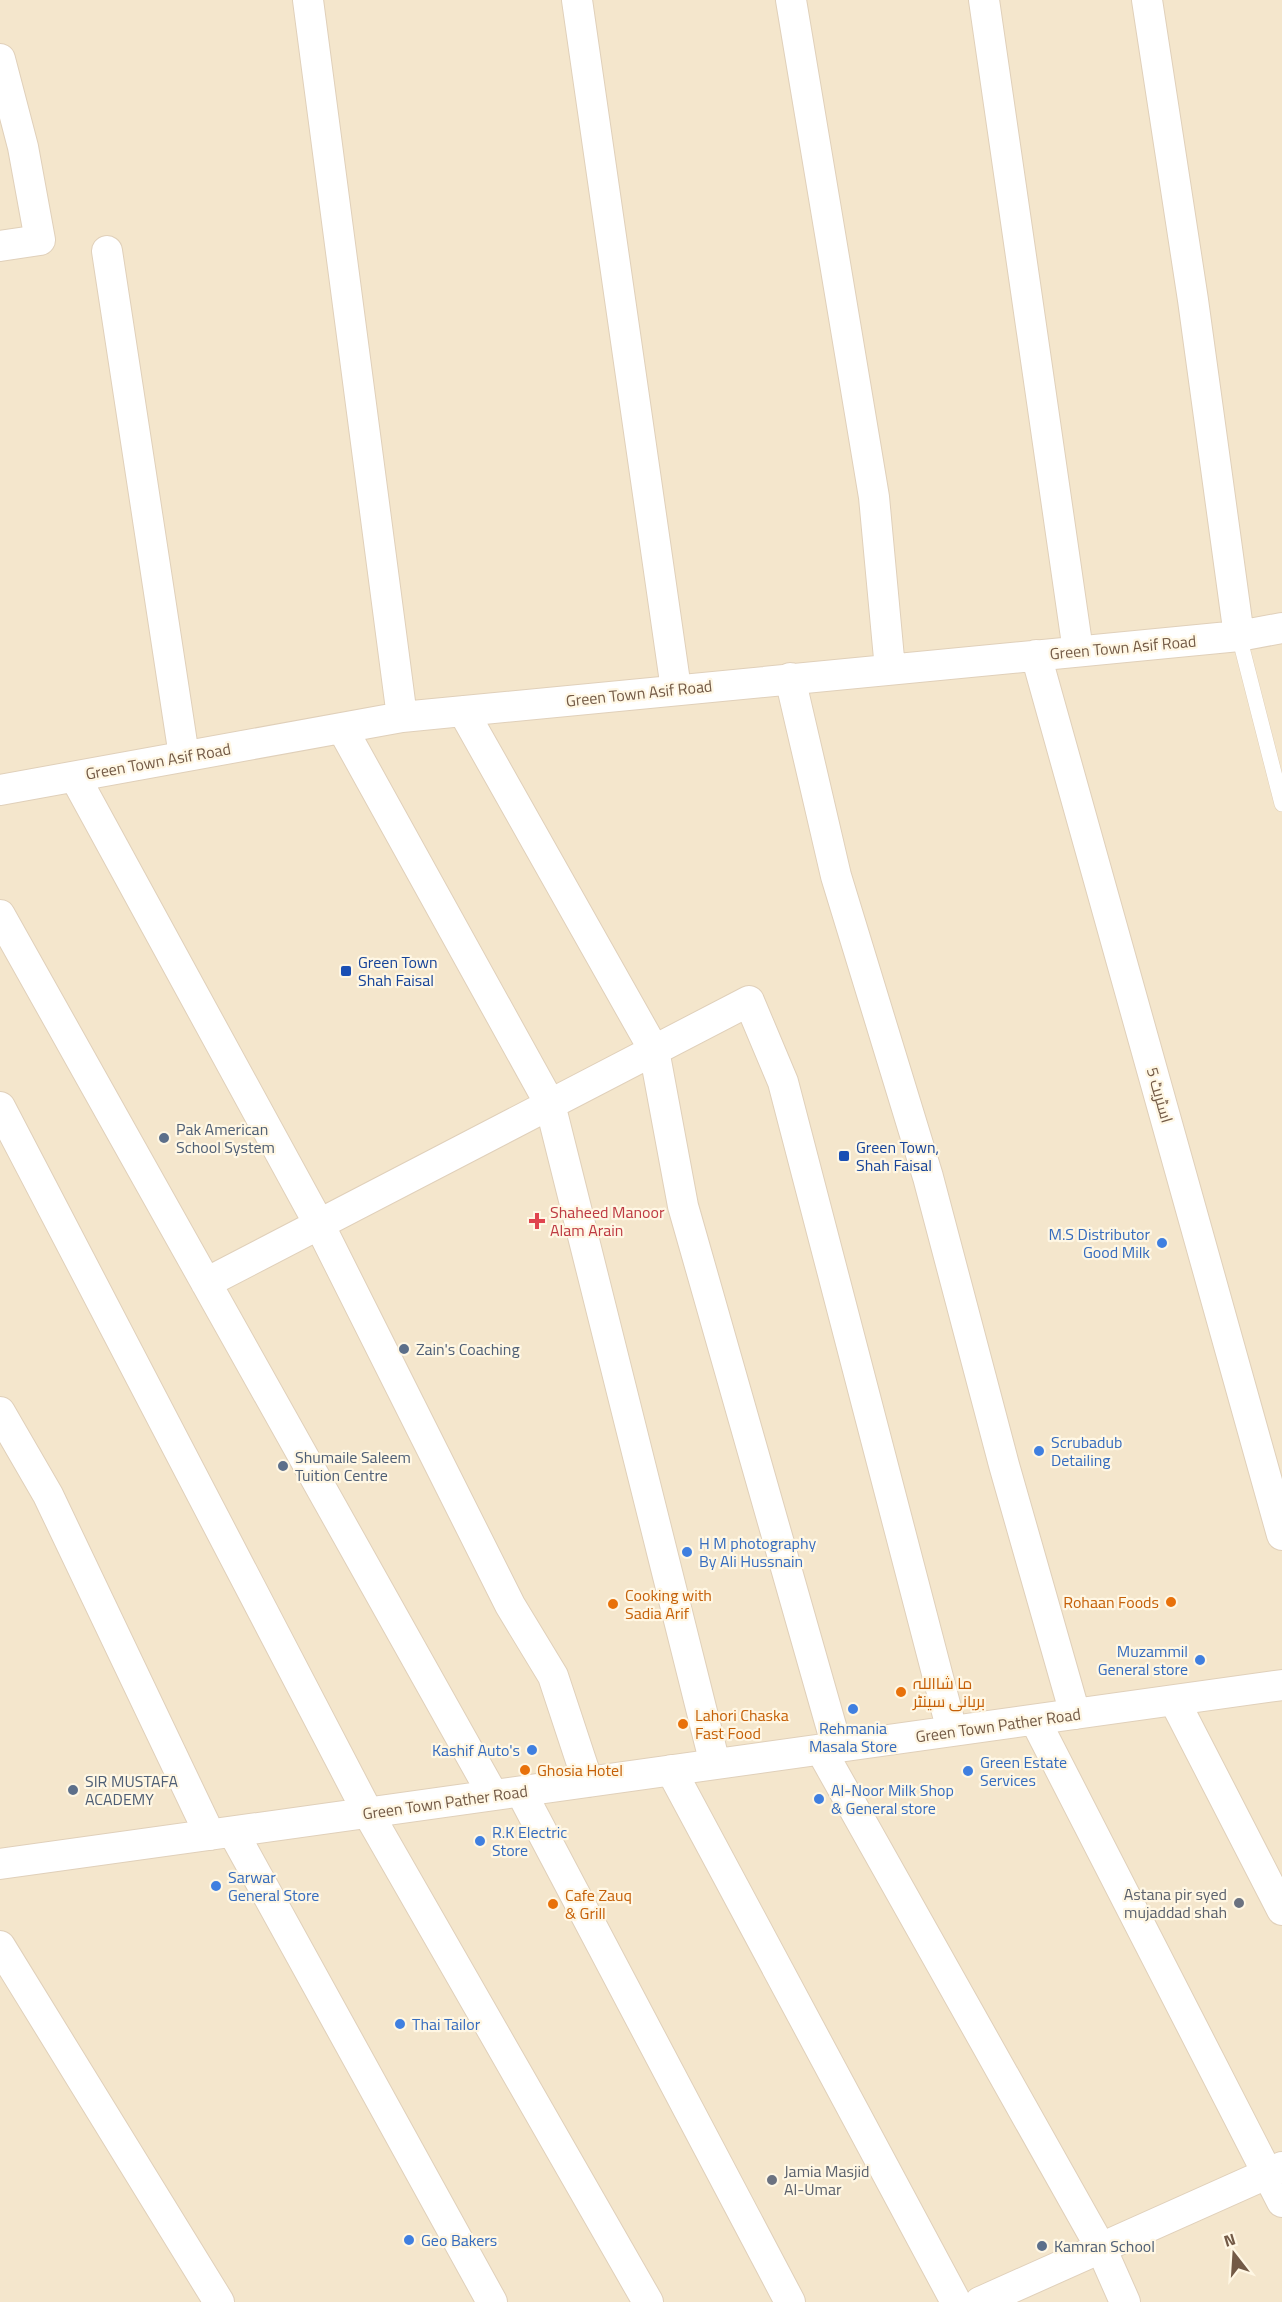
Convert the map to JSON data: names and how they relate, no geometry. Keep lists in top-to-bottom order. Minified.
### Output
{"streets":{"street":["Green Town Asif Road","اسٹریٹ 5","Green Town Pather Road"]},"crossings":[["Green Town Asif Road","اسٹریٹ 5"]],"places":{"transit":["Green Town Shah Faisal","Green Town, Shah Faisal"],"other":["Pak American School System","M.S Distributor Good Milk","Zain's Coaching","Scrubadub Detailing","Shumaile Saleem Tuition Centre","H M photography By Ali Hussnain","Rohaan Foods","Cooking with Sadia Arif","Muzammil General store","ما شااللہ بریانی سینٹر","Rehmania Masala Store","Lahori Chaska Fast Food","Kashif Auto's","Ghosia Hotel","Green Estate Services","SIR MUSTAFA ACADEMY","Al-Noor Milk Shop & General store","R.K Electric Store","Sarwar General Store","Astana pir syed mujaddad shah","Cafe Zauq & Grill","Thai Tailor","Jamia Masjid Al-Umar","Geo Bakers","Kamran School"],"health":["Shaheed Manoor Alam Arain"]},"north":"top"}
